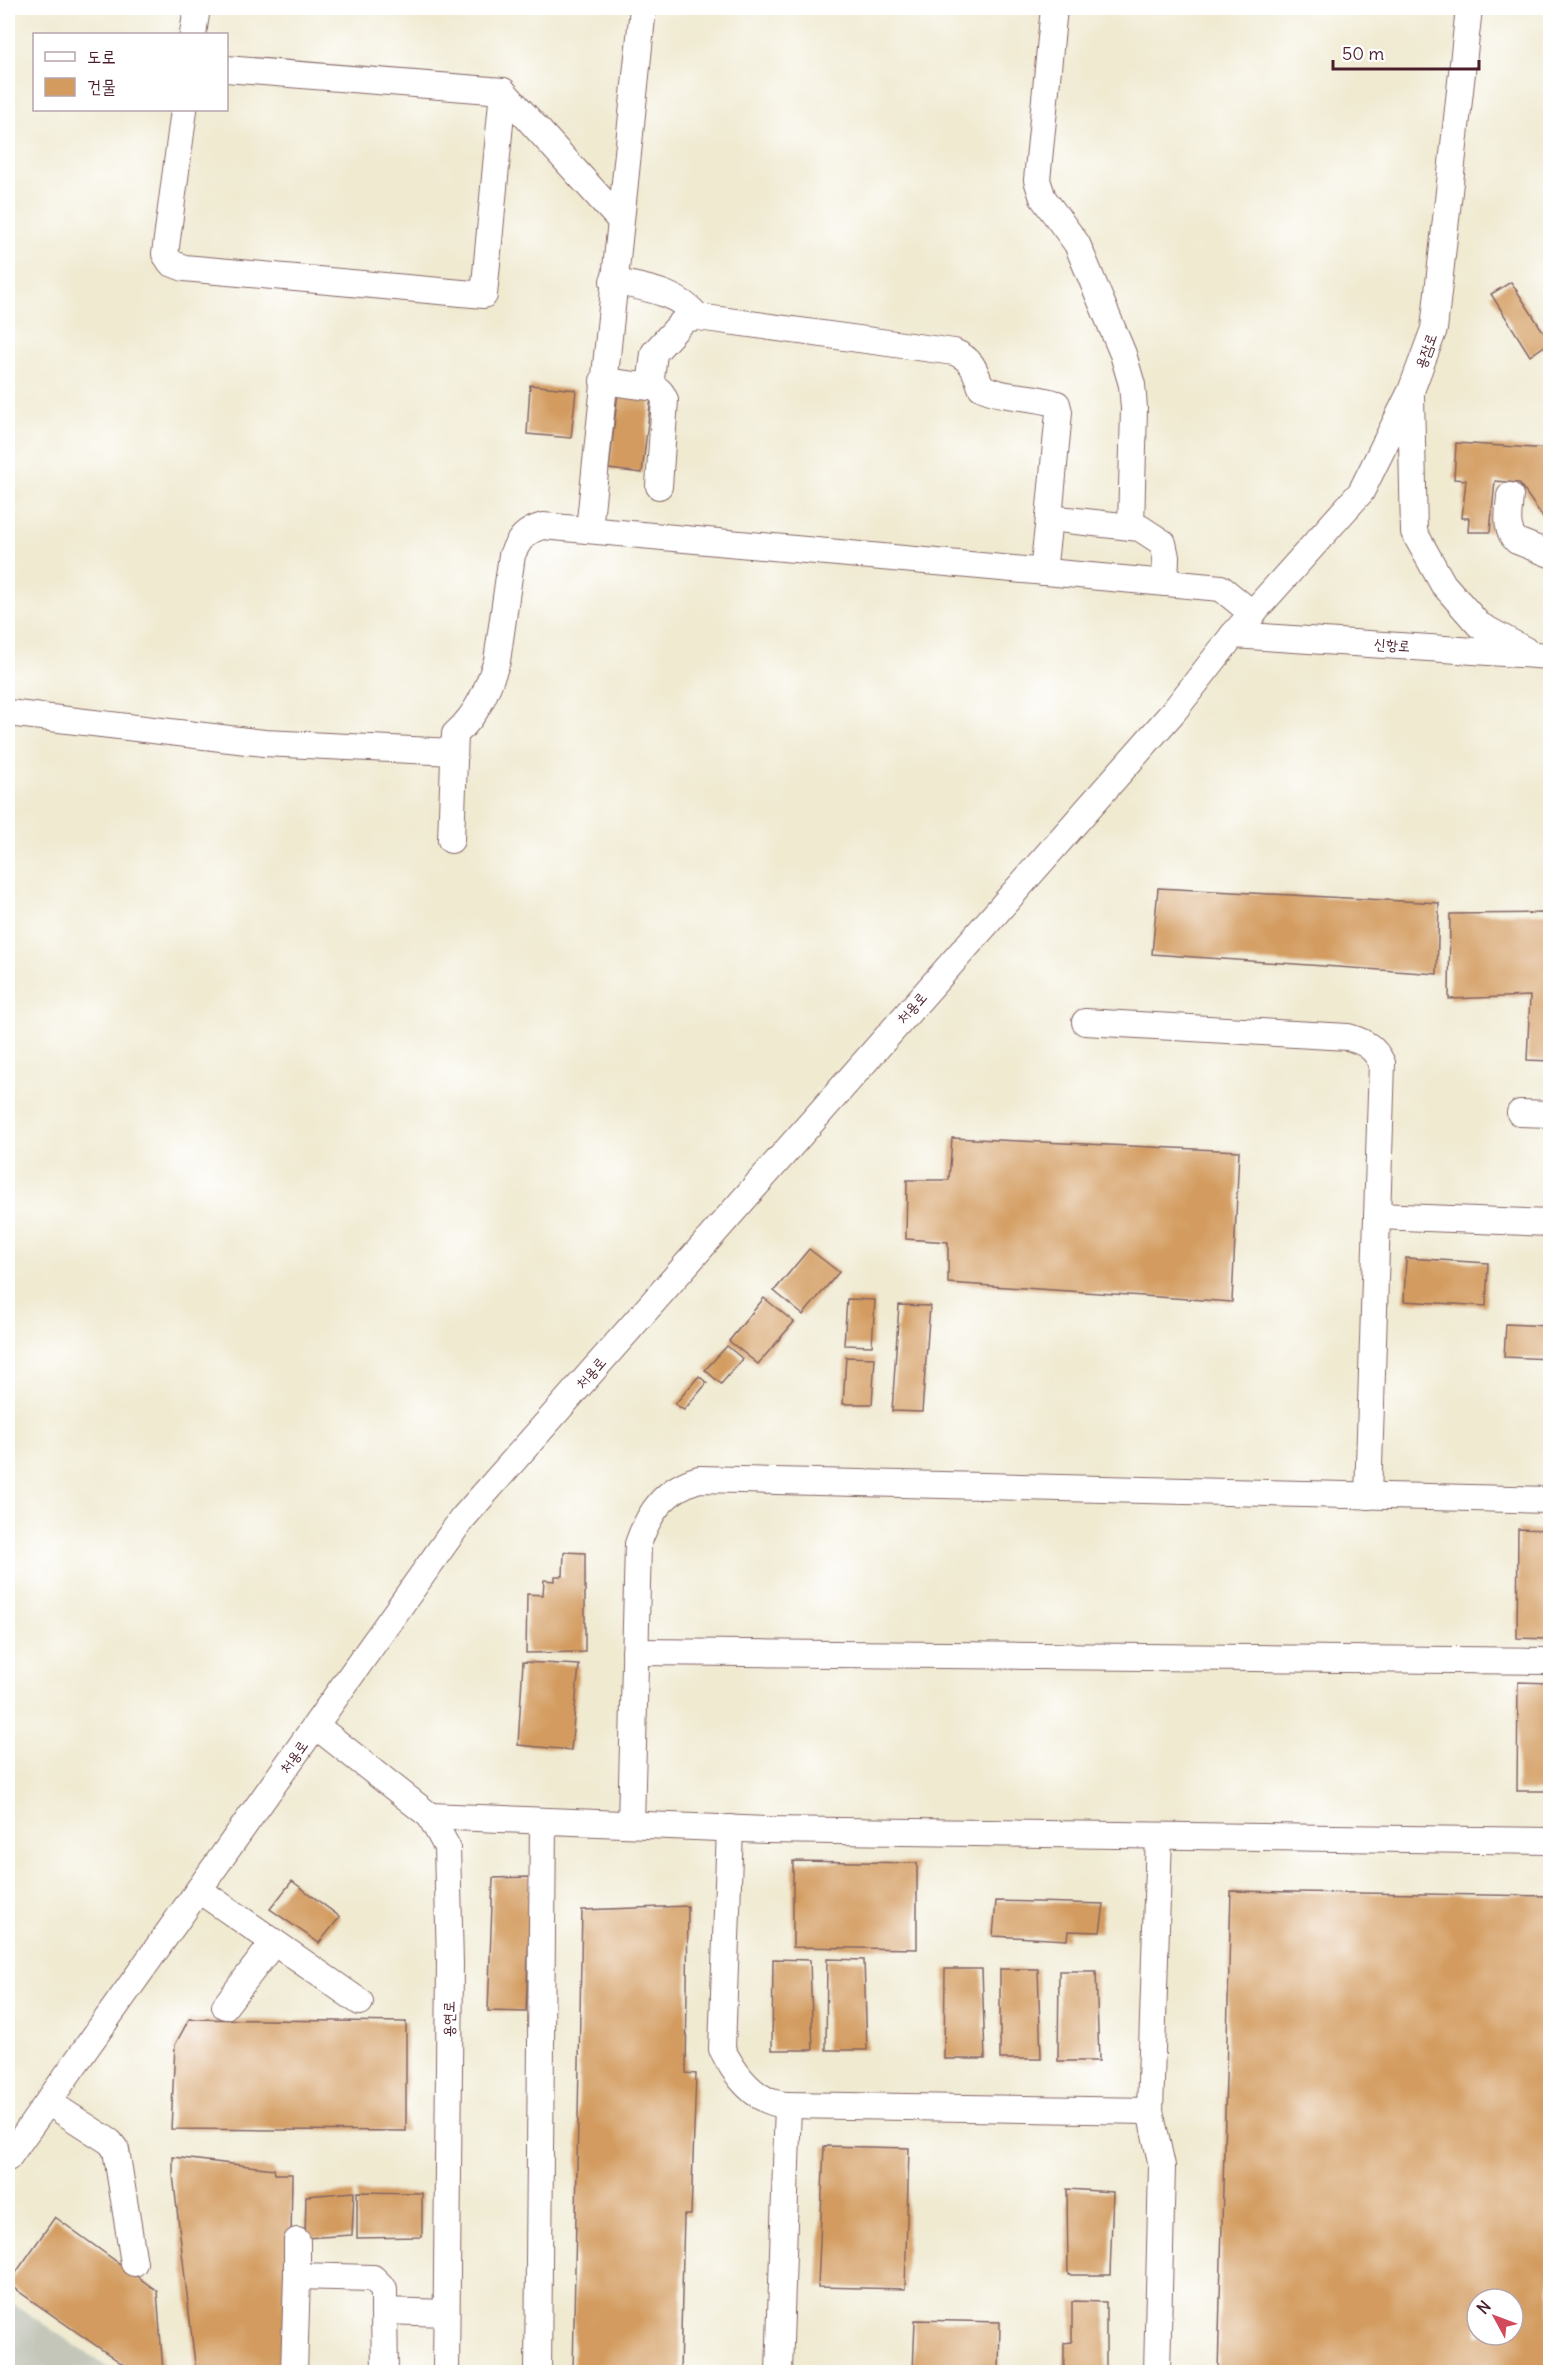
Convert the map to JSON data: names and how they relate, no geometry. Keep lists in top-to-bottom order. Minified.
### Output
{"streets":{"street":["용잠로","신항로","처용로","용연로"]},"crossings":[["용잠로","신항로"],["용잠로","처용로"],["신항로","처용로"],["처용로","용연로"]],"legend":["도로","건물"],"scale_bar":"50 m","north":"top left"}
